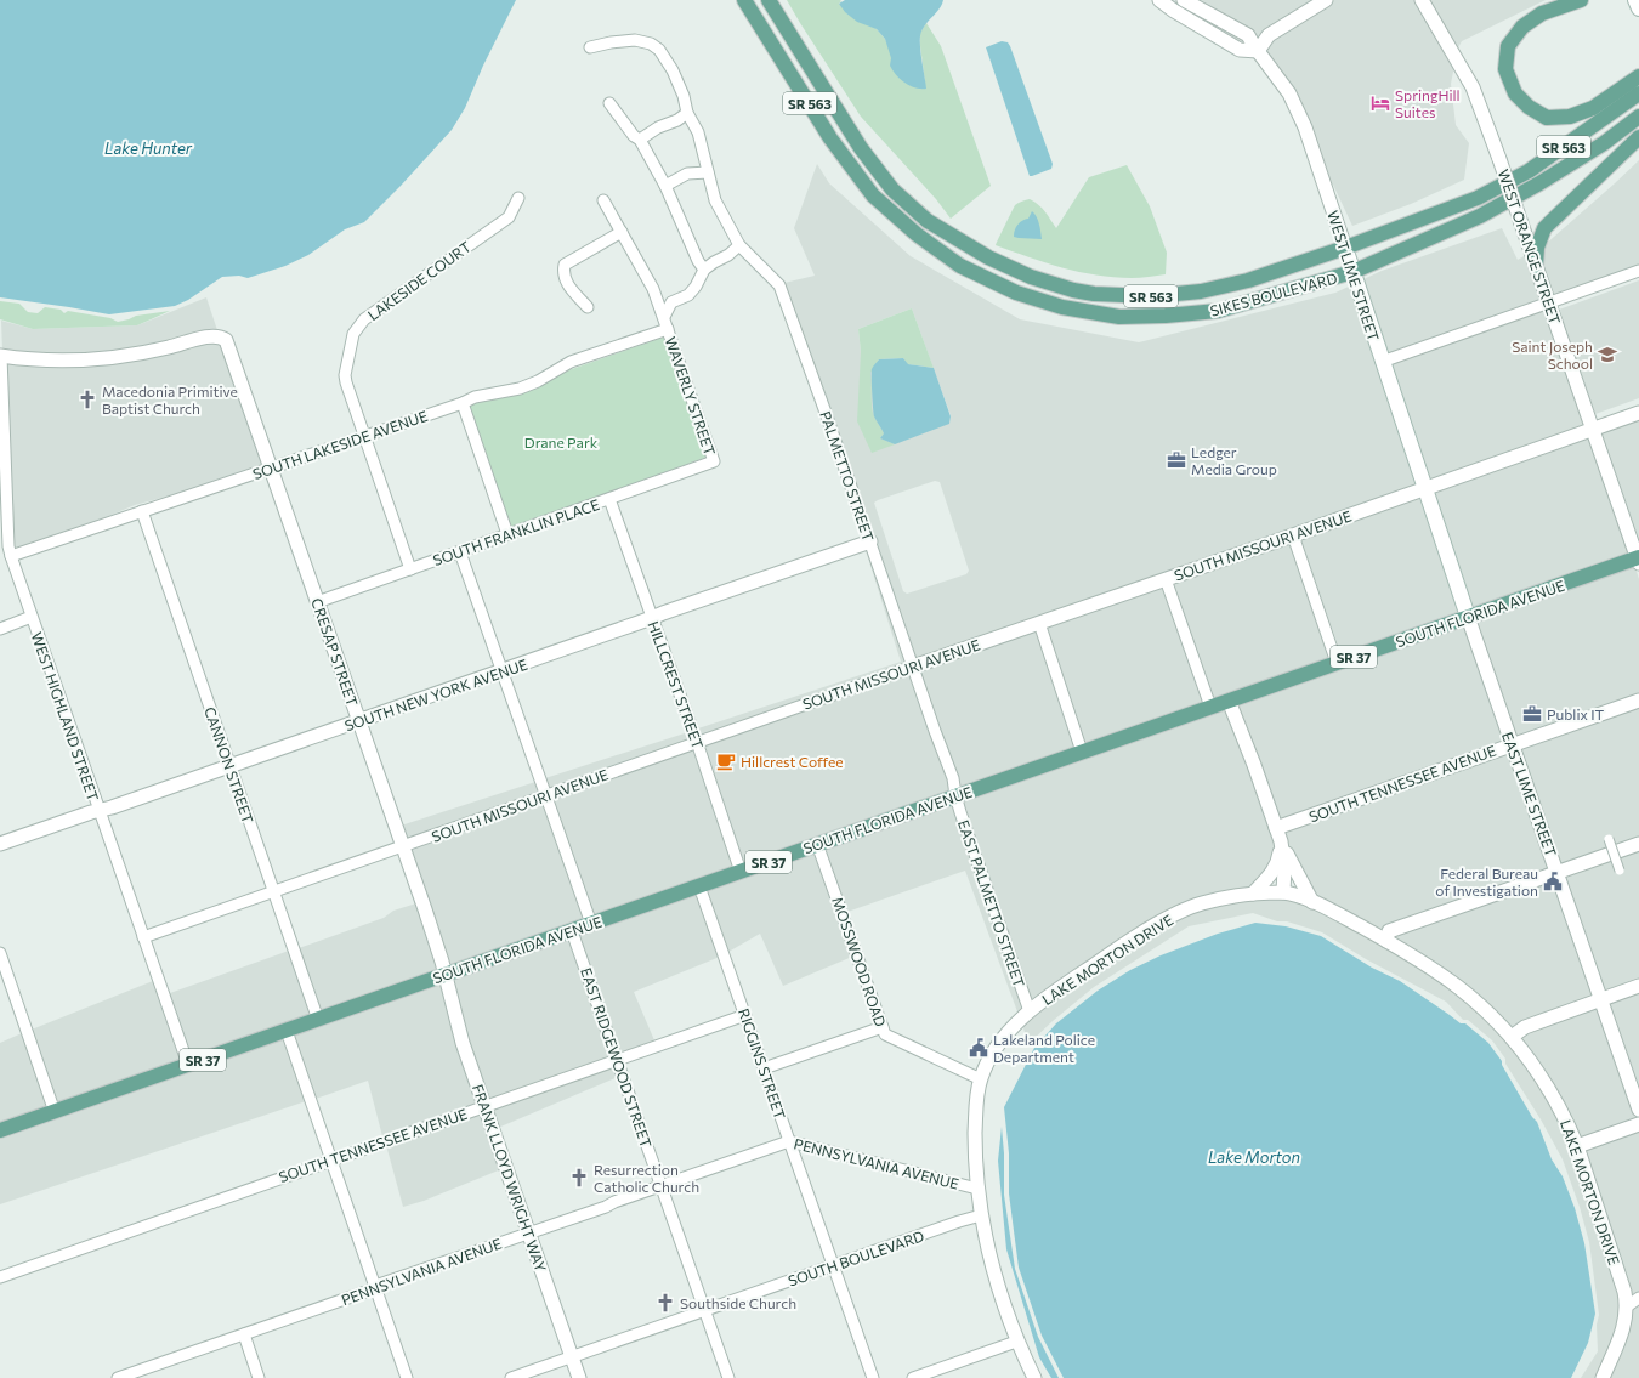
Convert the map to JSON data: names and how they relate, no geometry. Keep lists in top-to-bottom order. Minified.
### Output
{"streets":{"main road":["SR 563","WEST LIME STREET","SIKES BOULEVARD","SOUTH FLORIDA AVENUE","SR 37"],"street":["WEST ORANGE STREET","LAKESIDE COURT","WAVERLY STREET","SOUTH LAKESIDE AVENUE","PALMETTO STREET","SOUTH FRANKLIN PLACE","SOUTH MISSOURI AVENUE","CRESAP STREET","HILLCREST STREET","SOUTH NEW YORK AVENUE","WEST HIGHLAND STREET","CANNON STREET","SOUTH TENNESSEE AVENUE","EAST LIME STREET","EAST PALMETTO STREET","LAKE MORTON DRIVE","MOSSWOOD ROAD","EAST RIDGEWOOD STREET","RIGGINS STREET","PENNSYLVANIA AVENUE","FRANK LLOYD WRIGHT WAY","SOUTH BOULEVARD"]},"crossings":[["WEST ORANGE STREET","SOUTH MISSOURI AVENUE"],["WEST ORANGE STREET","SOUTH FLORIDA AVENUE"],["WEST LIME STREET","SIKES BOULEVARD"],["WEST LIME STREET","SOUTH MISSOURI AVENUE"],["WEST LIME STREET","SOUTH FLORIDA AVENUE"],["WEST LIME STREET","EAST LIME STREET"],["LAKESIDE COURT","SOUTH LAKESIDE AVENUE"],["LAKESIDE COURT","SOUTH FRANKLIN PLACE"],["WAVERLY STREET","SOUTH LAKESIDE AVENUE"],["WAVERLY STREET","SOUTH FRANKLIN PLACE"],["SOUTH LAKESIDE AVENUE","CRESAP STREET"],["SOUTH LAKESIDE AVENUE","WEST HIGHLAND STREET"],["SOUTH LAKESIDE AVENUE","CANNON STREET"],["PALMETTO STREET","SOUTH MISSOURI AVENUE"],["PALMETTO STREET","SOUTH FLORIDA AVENUE"],["PALMETTO STREET","SOUTH NEW YORK AVENUE"],["PALMETTO STREET","EAST PALMETTO STREET"],["SOUTH FRANKLIN PLACE","CRESAP STREET"],["SOUTH FRANKLIN PLACE","HILLCREST STREET"],["SOUTH MISSOURI AVENUE","CRESAP STREET"],["SOUTH MISSOURI AVENUE","HILLCREST STREET"],["SOUTH MISSOURI AVENUE","WEST HIGHLAND STREET"],["SOUTH MISSOURI AVENUE","CANNON STREET"],["SOUTH FLORIDA AVENUE","CRESAP STREET"],["SOUTH FLORIDA AVENUE","HILLCREST STREET"],["SOUTH FLORIDA AVENUE","WEST HIGHLAND STREET"],["SOUTH FLORIDA AVENUE","CANNON STREET"],["SOUTH FLORIDA AVENUE","EAST LIME STREET"],["SOUTH FLORIDA AVENUE","EAST PALMETTO STREET"],["SOUTH FLORIDA AVENUE","MOSSWOOD ROAD"],["SOUTH FLORIDA AVENUE","EAST RIDGEWOOD STREET"],["SOUTH FLORIDA AVENUE","RIGGINS STREET"],["SOUTH FLORIDA AVENUE","FRANK LLOYD WRIGHT WAY"],["CRESAP STREET","SOUTH NEW YORK AVENUE"],["CRESAP STREET","WEST HIGHLAND STREET"],["CRESAP STREET","FRANK LLOYD WRIGHT WAY"],["HILLCREST STREET","SOUTH NEW YORK AVENUE"],["SOUTH NEW YORK AVENUE","WEST HIGHLAND STREET"],["SOUTH NEW YORK AVENUE","CANNON STREET"],["SOUTH TENNESSEE AVENUE","EAST LIME STREET"],["SOUTH TENNESSEE AVENUE","EAST RIDGEWOOD STREET"],["SOUTH TENNESSEE AVENUE","RIGGINS STREET"],["SOUTH TENNESSEE AVENUE","FRANK LLOYD WRIGHT WAY"],["EAST PALMETTO STREET","LAKE MORTON DRIVE"],["LAKE MORTON DRIVE","MOSSWOOD ROAD"],["LAKE MORTON DRIVE","PENNSYLVANIA AVENUE"],["LAKE MORTON DRIVE","SOUTH BOULEVARD"],["EAST RIDGEWOOD STREET","PENNSYLVANIA AVENUE"],["EAST RIDGEWOOD STREET","SOUTH BOULEVARD"],["RIGGINS STREET","PENNSYLVANIA AVENUE"],["RIGGINS STREET","SOUTH BOULEVARD"],["PENNSYLVANIA AVENUE","FRANK LLOYD WRIGHT WAY"],["FRANK LLOYD WRIGHT WAY","SOUTH BOULEVARD"]],"water":["Lake Hunter","Lake Morton"],"parks":["Drane Park"],"places":{"hotel":["SpringHill Suites"],"school or university":["Saint Joseph School"],"church":["Macedonia Primitive Baptist Church","Resurrection Catholic Church","Southside Church"],"office":["Ledger Media Group","Publix IT"],"cafe":["Hillcrest Coffee"],"public building":["Federal Bureau of Investigation","Lakeland Police Department"]}}
